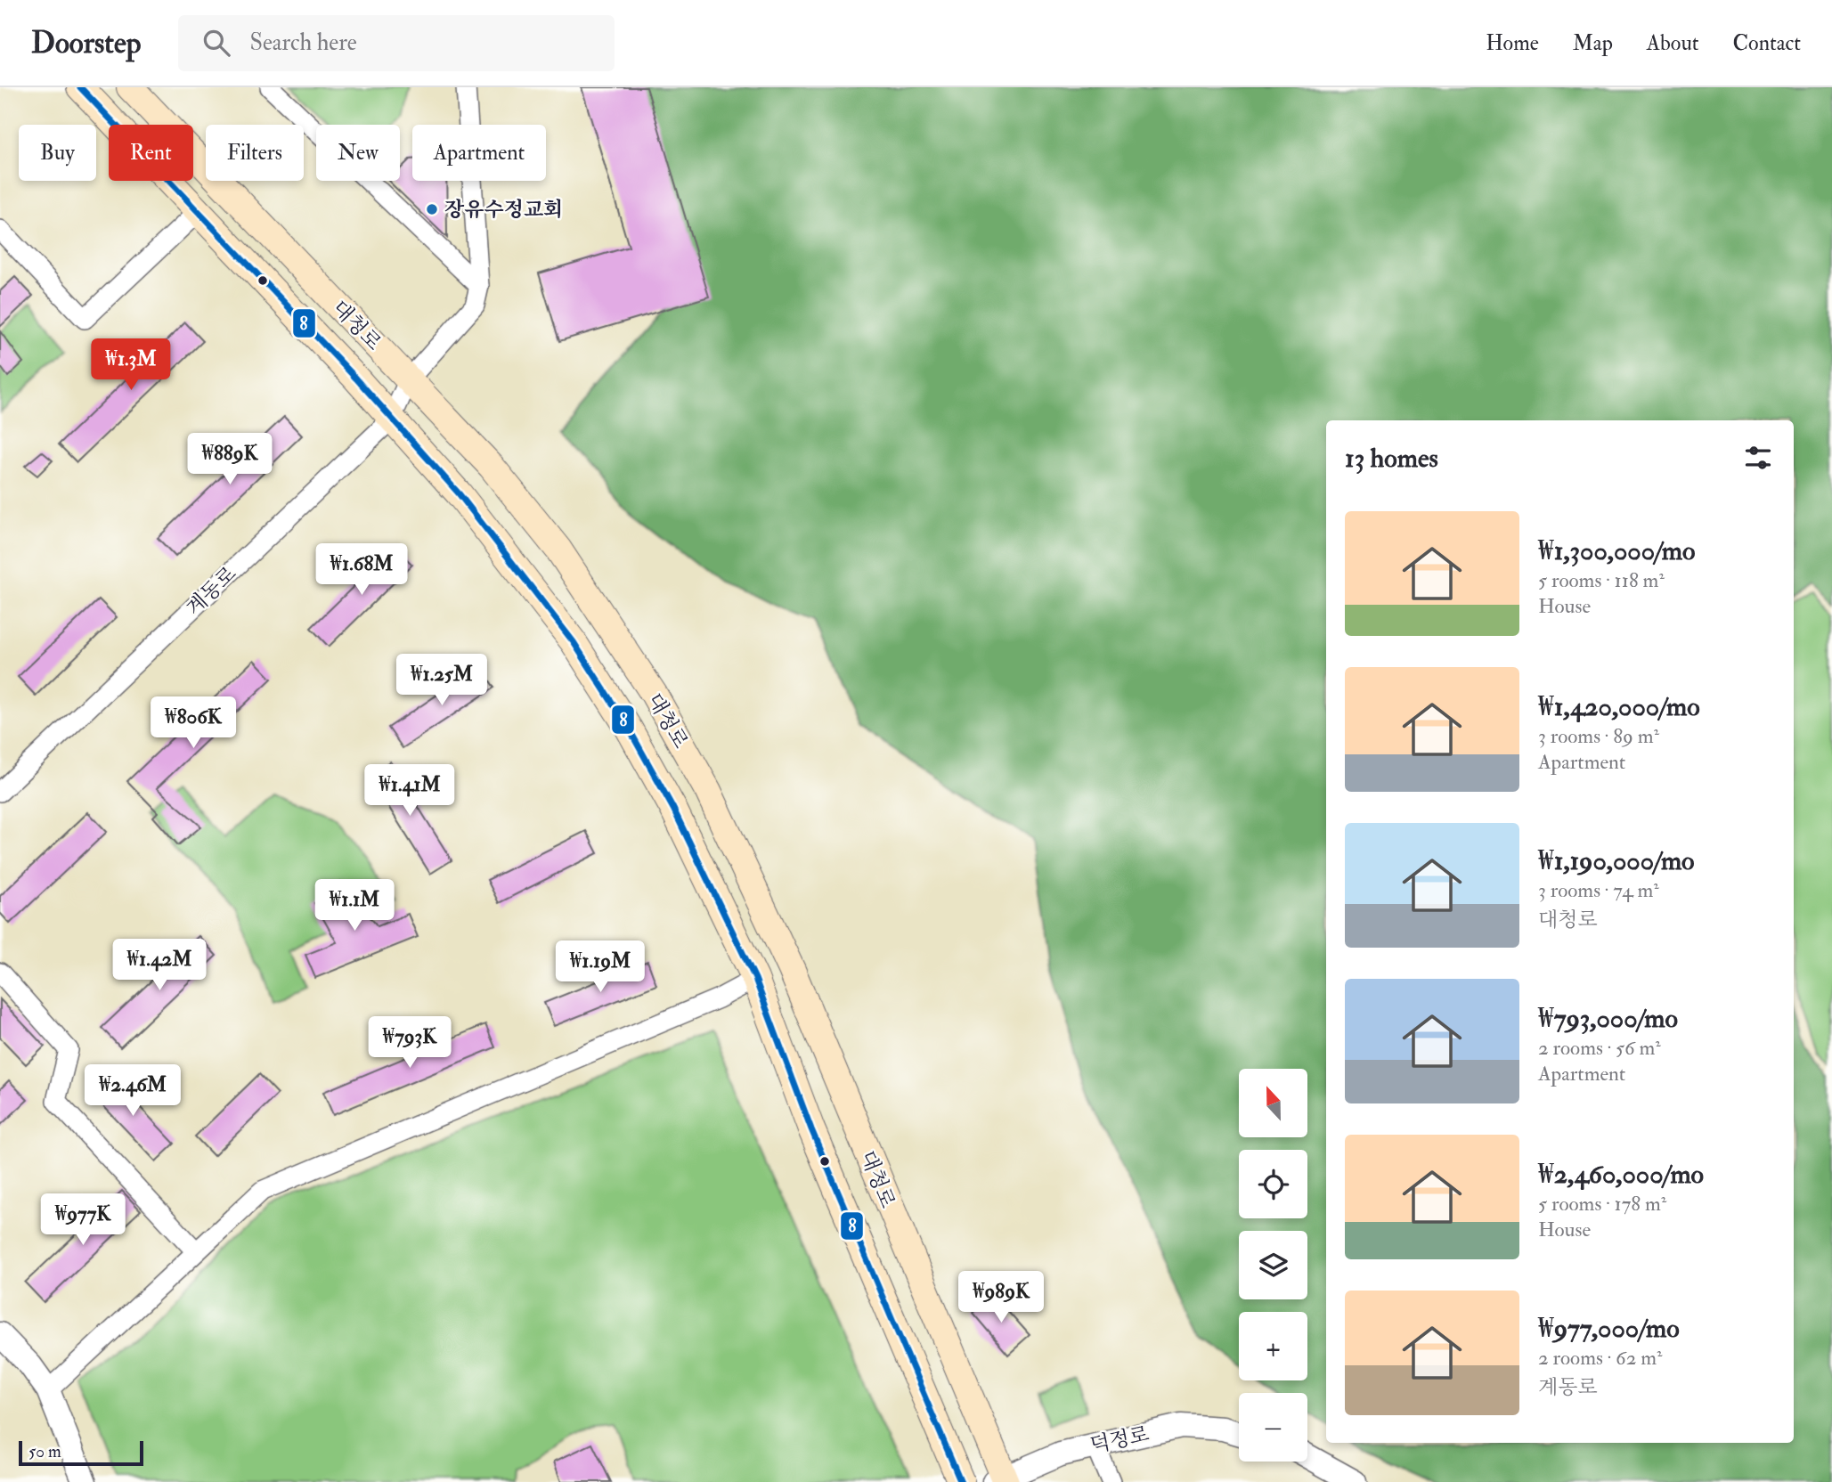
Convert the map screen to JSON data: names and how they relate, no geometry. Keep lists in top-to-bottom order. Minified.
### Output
{"streets":{"main road":["대청로"],"street":["계동로","덕정로"]},"crossings":[["대청로","계동로"],["대청로","덕정로"]],"places":["장유수정교회"],"lines":["transit line 8"],"scale_bar":"50 m","north":"top","page":{"header":"Doorstep","search":"Search here","nav":["Home","Map","About","Contact"],"chip":["Buy","Rent","Filters","New","Apartment"],"price":["₩1.3M","₩889K","₩1.68M","₩1.25M","₩806K","₩1.41M","₩1.1M","₩1.42M","₩1.19M","₩793K","₩2.46M","₩977K","₩989K"],"heading":"13 homes","list":[{"name":"₩1,300,000/mo","note":"5 rooms · 118 m² · House"},{"name":"₩1,420,000/mo","note":"3 rooms · 89 m² · Apartment"},{"name":"₩1,190,000/mo","note":"3 rooms · 74 m² · 대청로"},{"name":"₩793,000/mo","note":"2 rooms · 56 m² · Apartment"},{"name":"₩2,460,000/mo","note":"5 rooms · 178 m² · House"},{"name":"₩977,000/mo","note":"2 rooms · 62 m² · 계동로"}],"map_buttons":["+","−"],"scale":"50 m"}}
